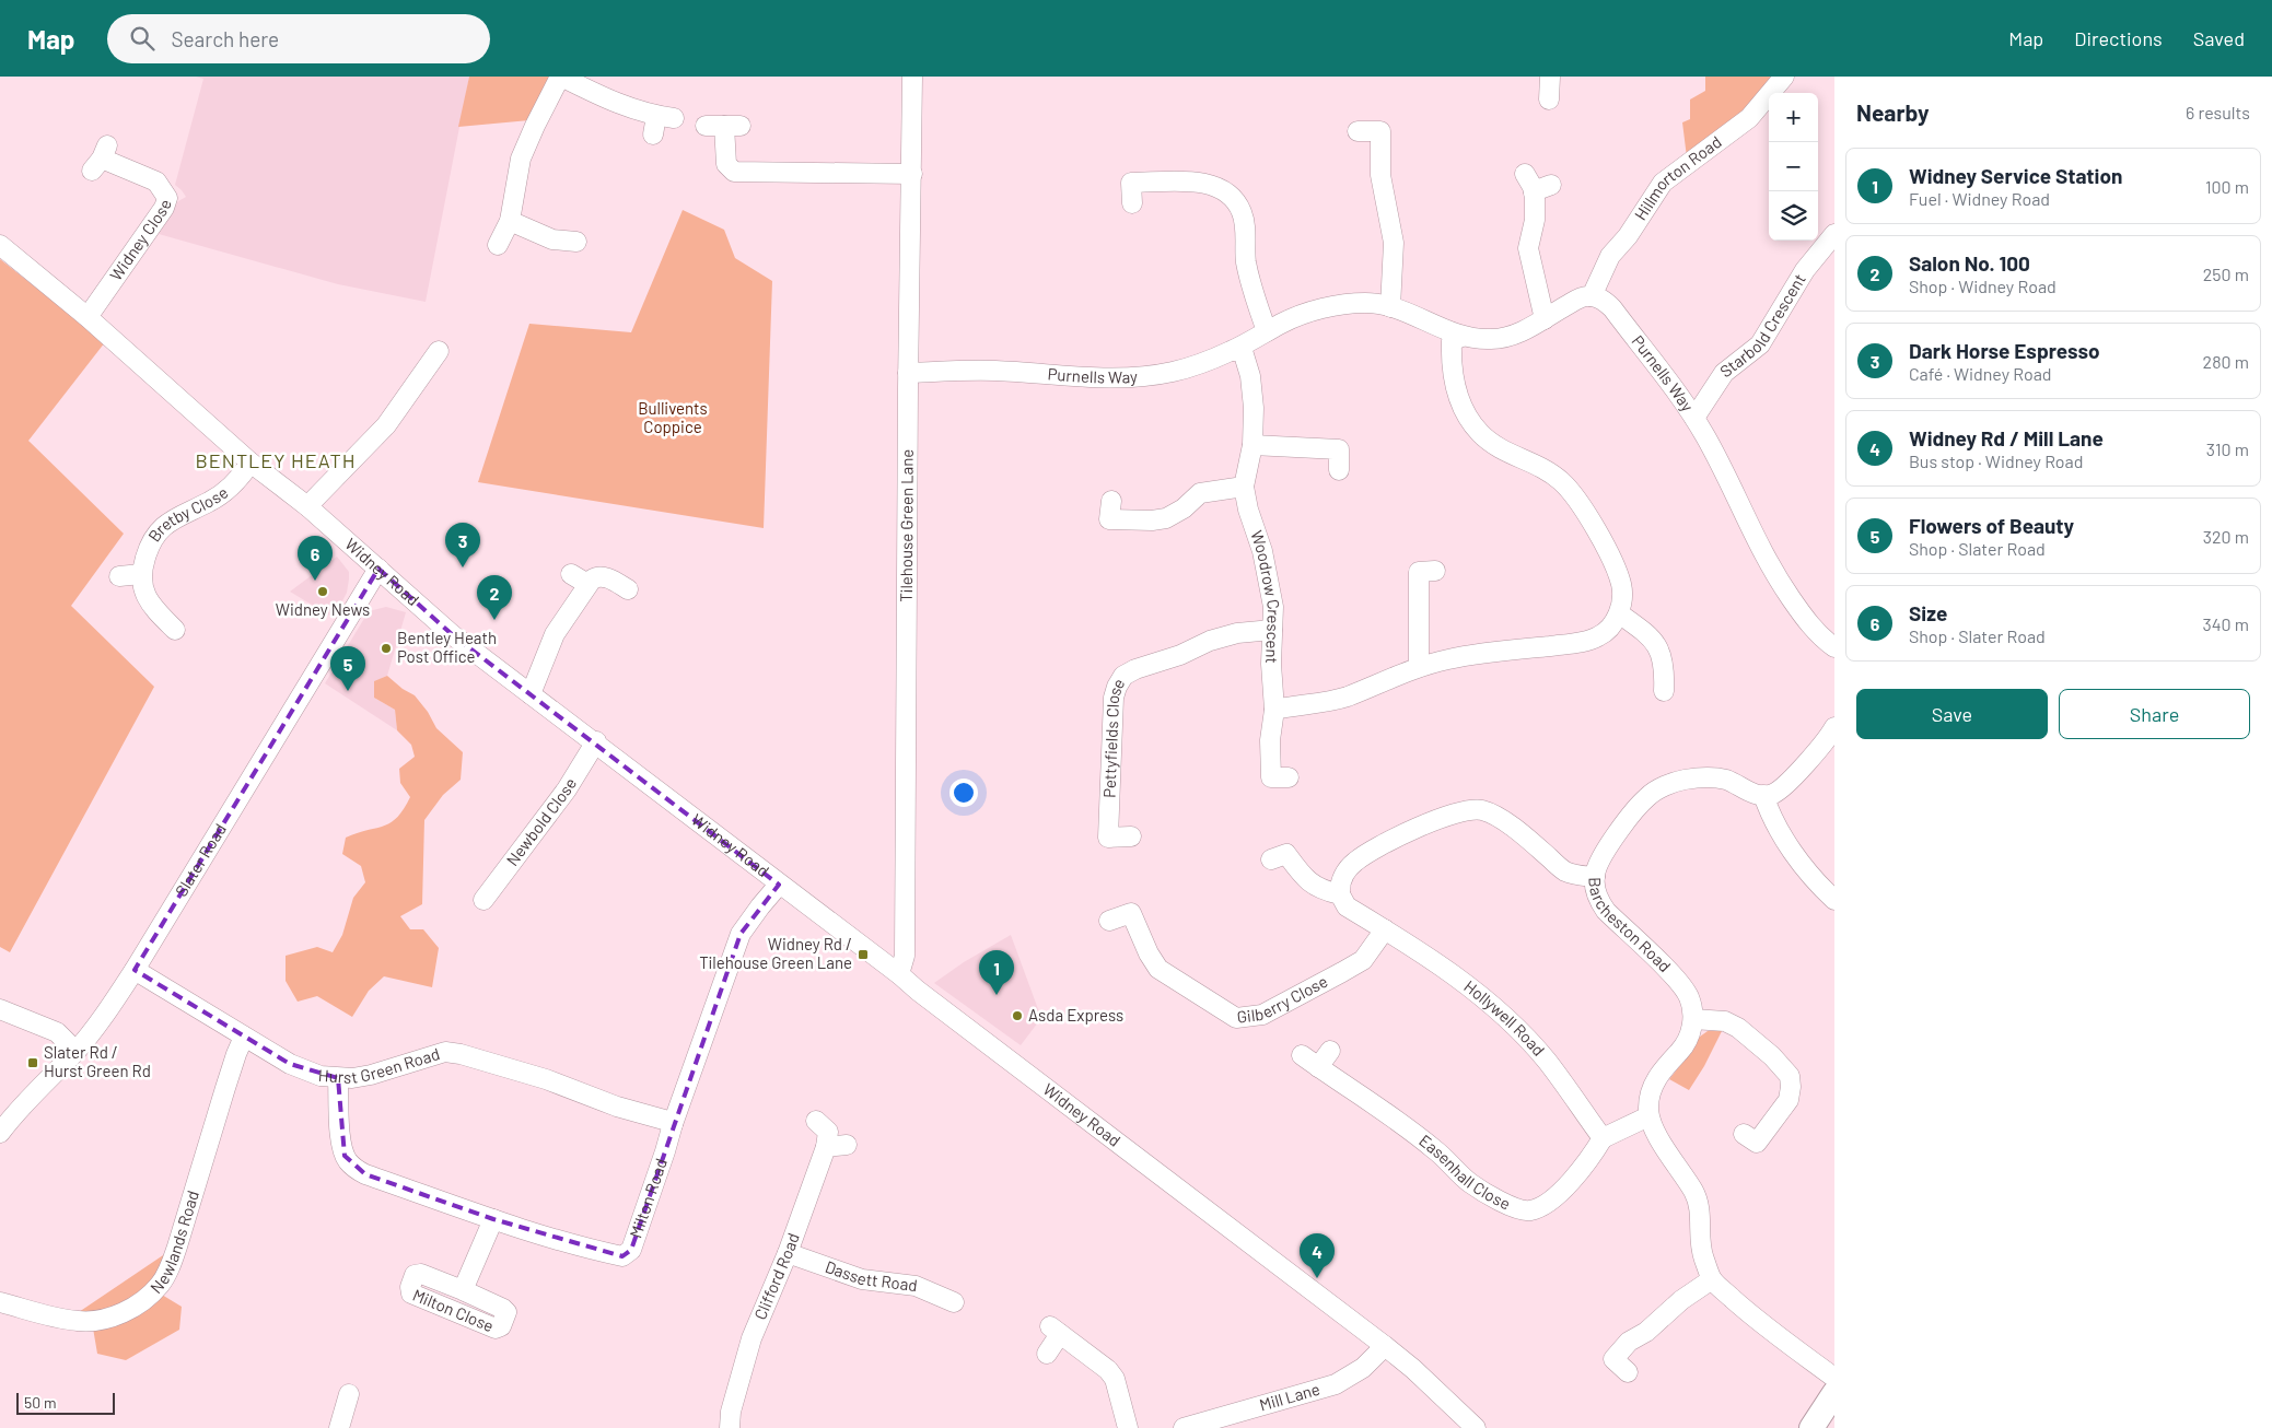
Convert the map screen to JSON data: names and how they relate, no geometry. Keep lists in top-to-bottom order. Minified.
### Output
{"streets":{"street":["Hillmorton Road","Widney Close","Starbold Crescent","Purnells Way","Bretby Close","Tilehouse Green Lane","Widney Road","Woodrow Crescent","Pettyfields Close","Newbold Close","Slater Road","Barcheston Road","Gilberry Close","Hollywell Road","Hurst Green Road","Easenhall Close","Milton Road","Newlands Road","Clifford Road","Dassett Road","Milton Close","Mill Lane"]},"crossings":[["Hillmorton Road","Purnells Way"],["Widney Close","Widney Road"],["Starbold Crescent","Purnells Way"],["Purnells Way","Tilehouse Green Lane"],["Purnells Way","Woodrow Crescent"],["Bretby Close","Widney Road"],["Tilehouse Green Lane","Widney Road"],["Widney Road","Newbold Close"],["Widney Road","Slater Road"],["Widney Road","Milton Road"],["Widney Road","Mill Lane"],["Woodrow Crescent","Pettyfields Close"],["Slater Road","Hurst Green Road"],["Gilberry Close","Hollywell Road"],["Hollywell Road","Easenhall Close"],["Hurst Green Road","Milton Road"],["Hurst Green Road","Newlands Road"],["Milton Road","Milton Close"],["Clifford Road","Dassett Road"]],"districts":["BENTLEY HEATH"],"parks":["Bullivents Coppice"],"places":{"other":["Widney News","Bentley Heath Post Office","Asda Express"],"transit":["Widney Rd / Tilehouse Green Lane","Slater Rd / Hurst Green Rd"]},"scale_bar":"50 m","page":{"header":"Map","search":"Search here","nav":["Map","Directions","Saved"],"heading":["Nearby","6 results"],"map_buttons":["+","−"],"list":[{"mark":"1","name":"Widney Service Station","note":"Fuel · Widney Road","value":"100 m"},{"mark":"2","name":"Salon No. 100","note":"Shop · Widney Road","value":"250 m"},{"mark":"3","name":"Dark Horse Espresso","note":"Café · Widney Road","value":"280 m"},{"mark":"4","name":"Widney Rd / Mill Lane","note":"Bus stop · Widney Road","value":"310 m"},{"mark":"5","name":"Flowers of Beauty","note":"Shop · Slater Road","value":"320 m"},{"mark":"6","name":"Size","note":"Shop · Slater Road","value":"340 m"}],"pins":["3","6","2","5","1","4"],"buttons":["Save","Share"],"scale":"50 m"}}
